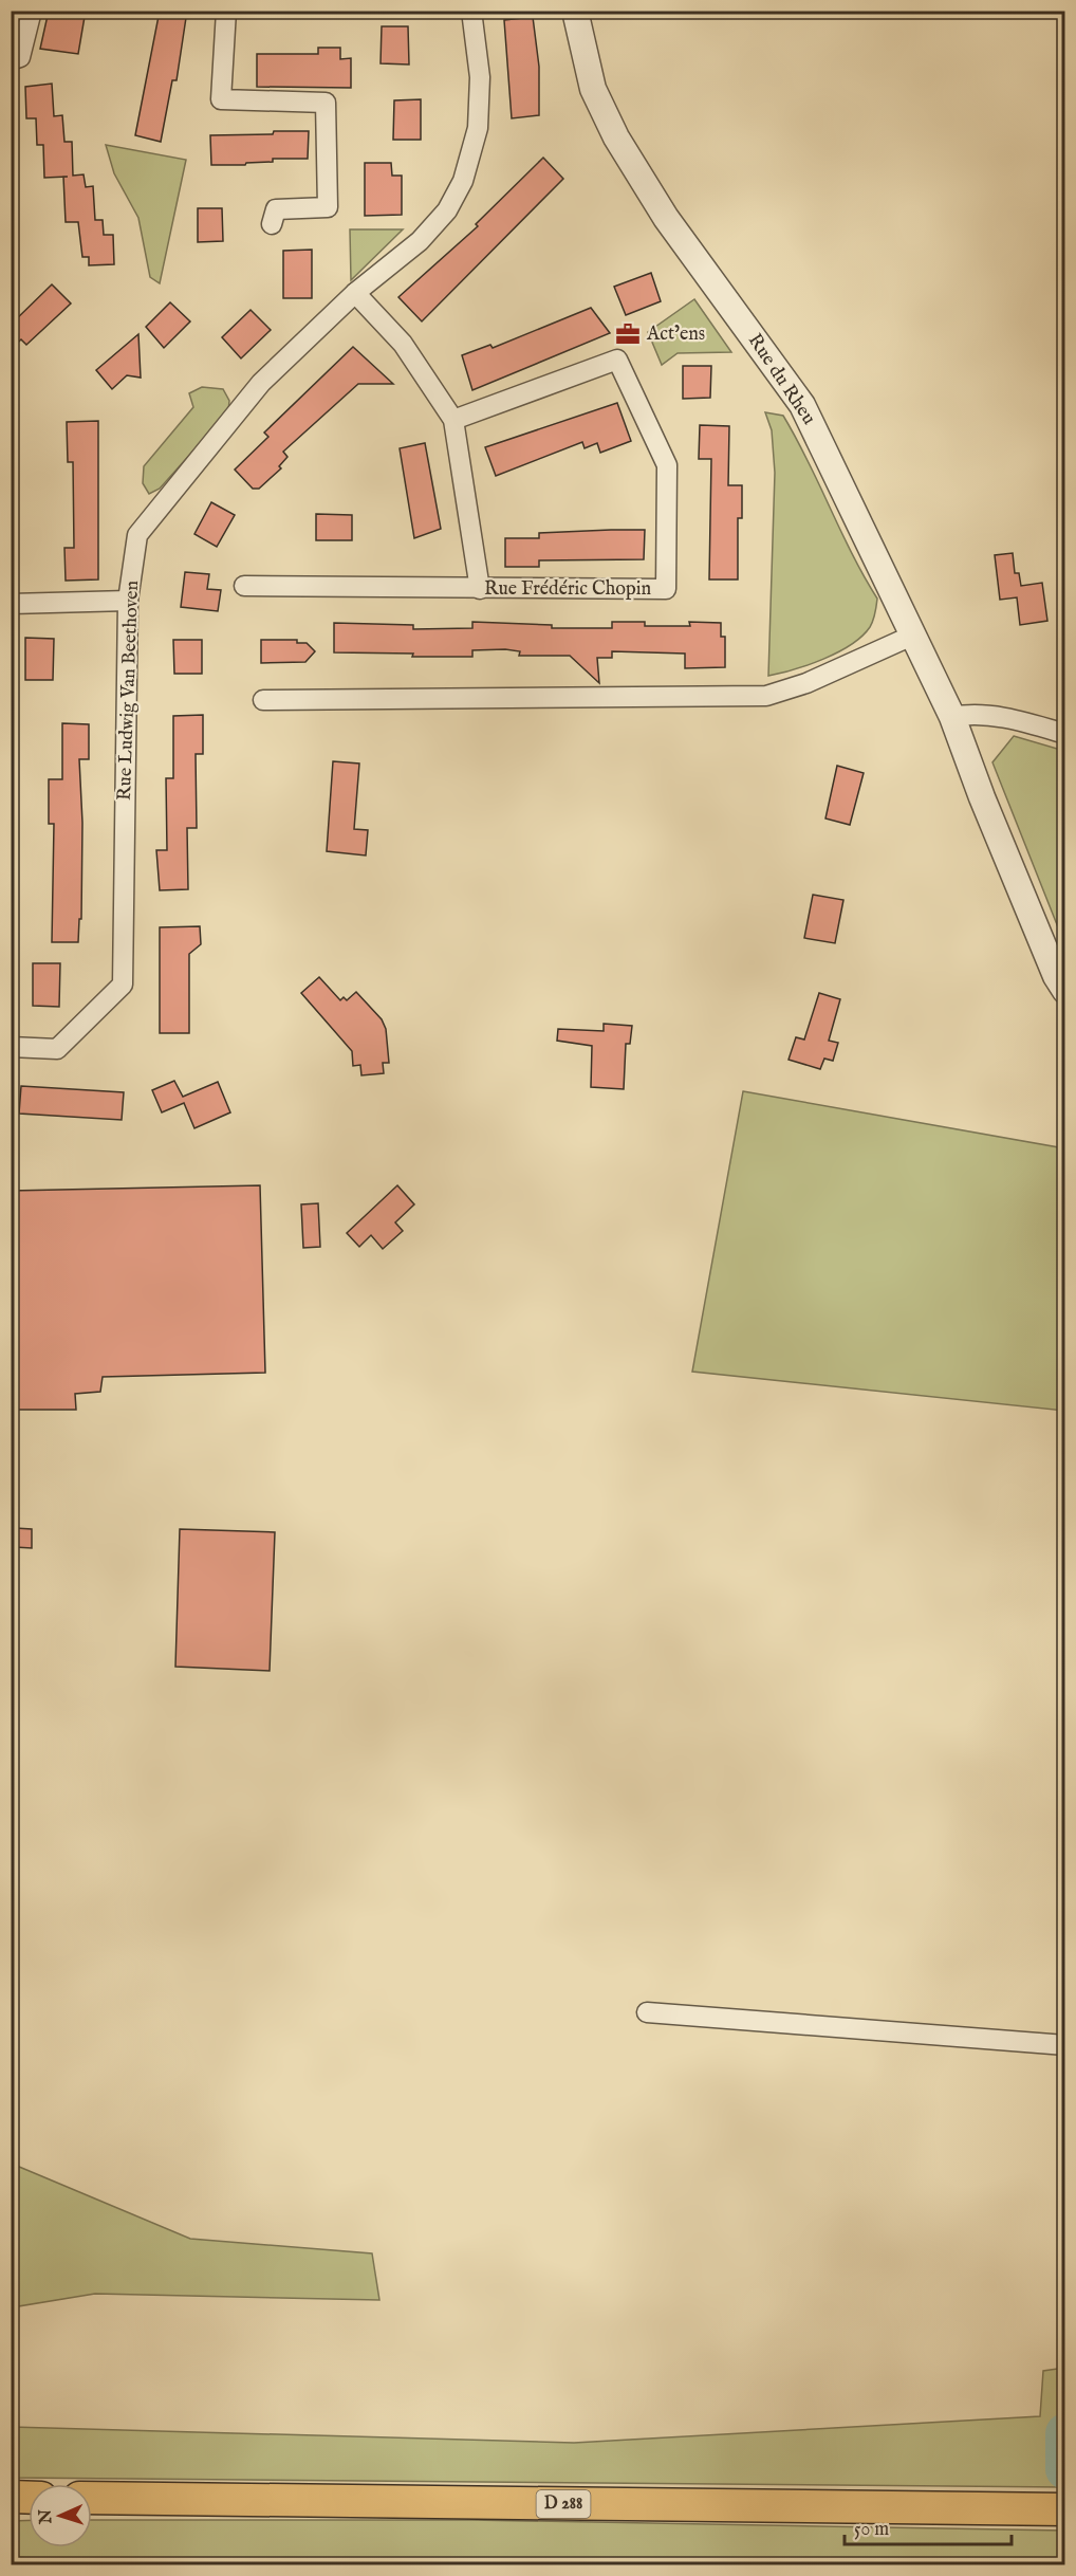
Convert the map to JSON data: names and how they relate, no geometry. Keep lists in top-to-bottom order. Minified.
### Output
{"streets":{"main road":["D 288"],"street":["Rue du Rheu","Rue Frédéric Chopin","Rue Ludwig Van Beethoven"]},"places":{"office":["Act’ens"]},"scale_bar":"50 m","north":"left"}
